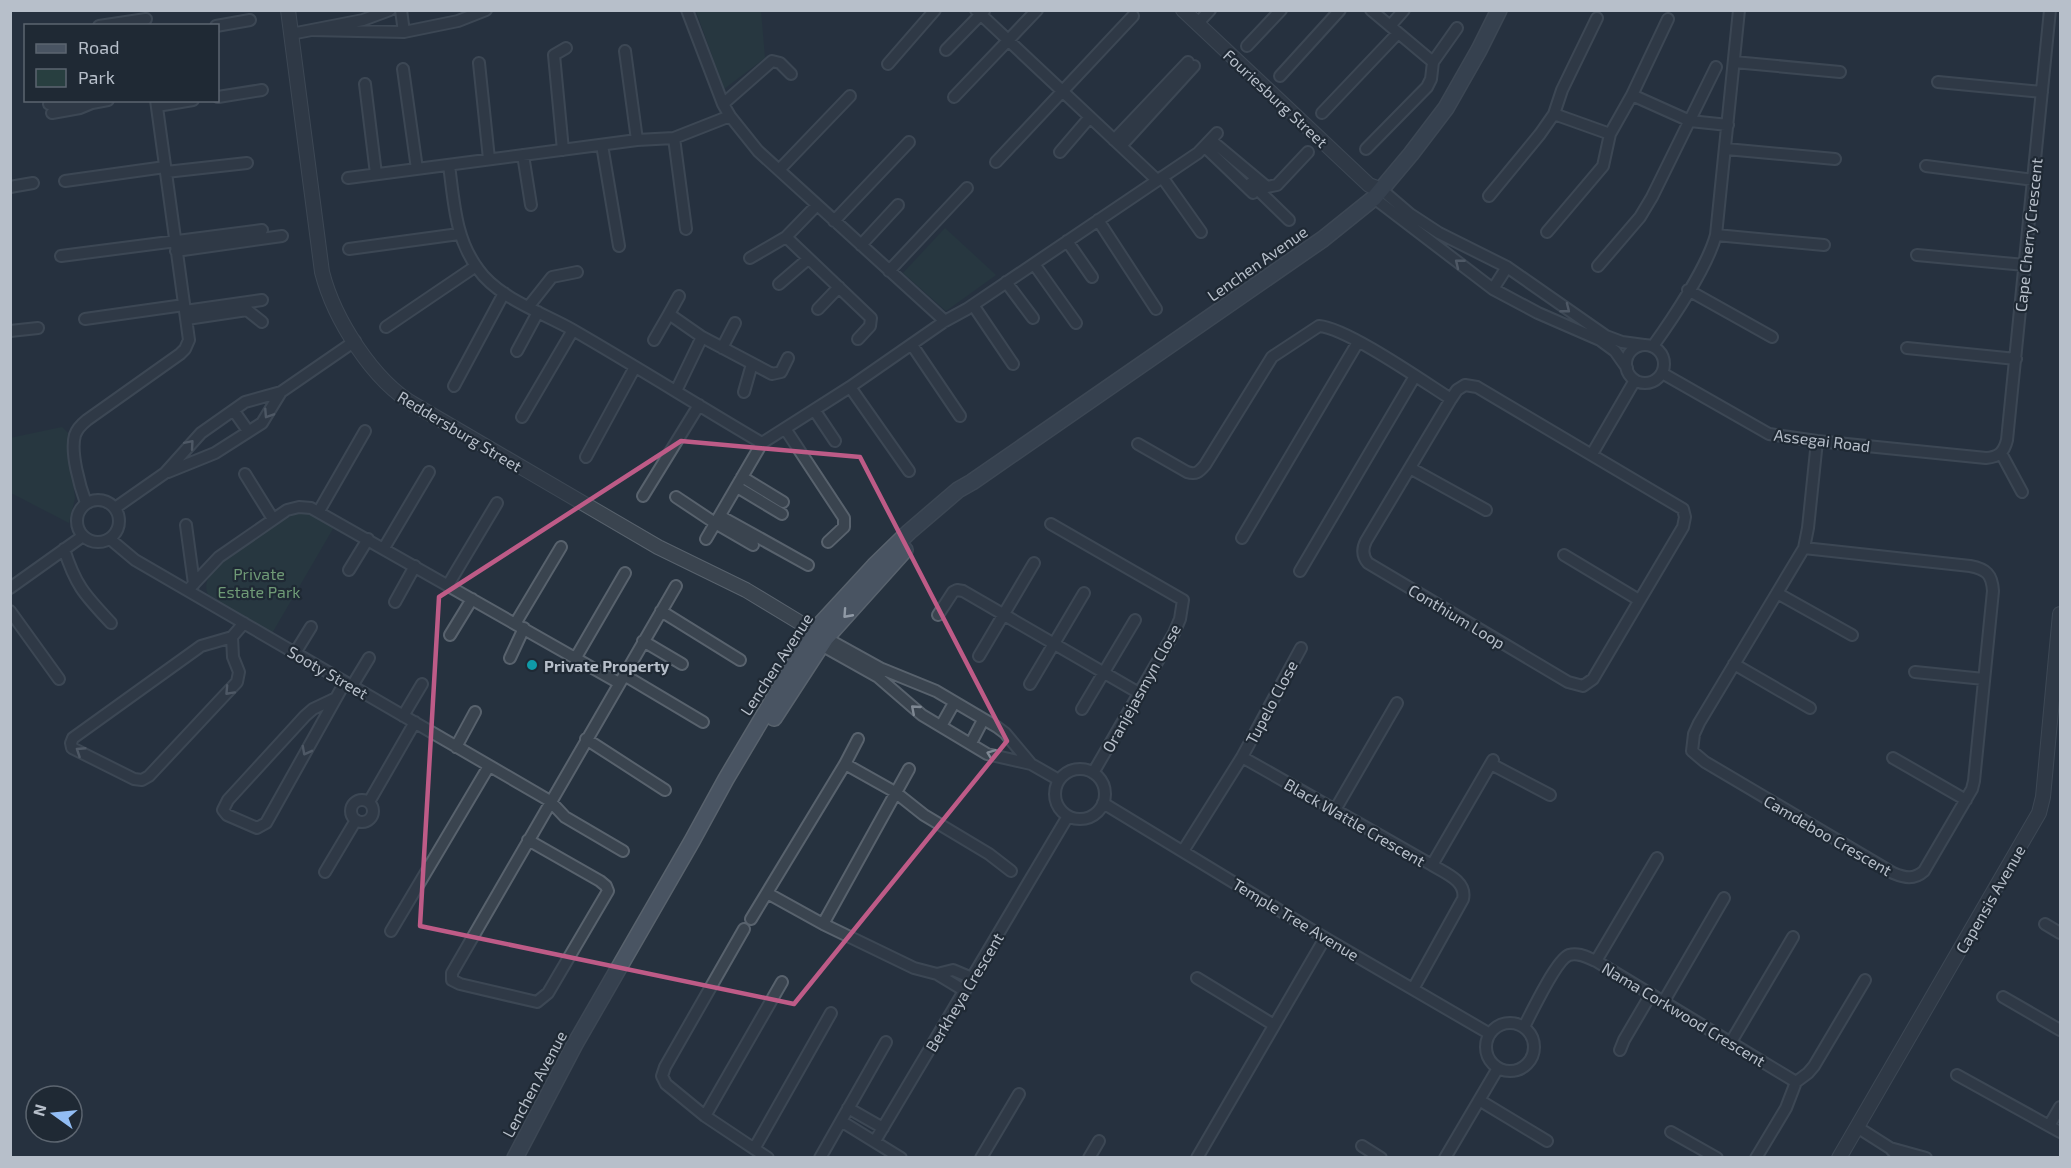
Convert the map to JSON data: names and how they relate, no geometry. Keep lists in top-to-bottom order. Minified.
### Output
{"streets":{"main road":["Lenchen Avenue"],"street":["Fouriesburg Street","Cape Cherry Crescent","Reddersburg Street","Assegai Road","Conthium Loop","Sooty Street","Oranjejasmyn Close","Tupelo Close","Black Wattle Crescent","Camdeboo Crescent","Capensis Avenue","Temple Tree Avenue","Berkheya Crescent","Nama Corkwood Crescent"]},"crossings":[["Fouriesburg Street","Lenchen Avenue"],["Cape Cherry Crescent","Assegai Road"],["Lenchen Avenue","Reddersburg Street"],["Assegai Road","Camdeboo Crescent"],["Oranjejasmyn Close","Temple Tree Avenue"],["Oranjejasmyn Close","Berkheya Crescent"],["Tupelo Close","Black Wattle Crescent"],["Black Wattle Crescent","Temple Tree Avenue"],["Temple Tree Avenue","Berkheya Crescent"],["Temple Tree Avenue","Nama Corkwood Crescent"]],"parks":["Private Estate Park"],"places":["Private Property"],"legend":["Road","Park"],"north":"left"}
